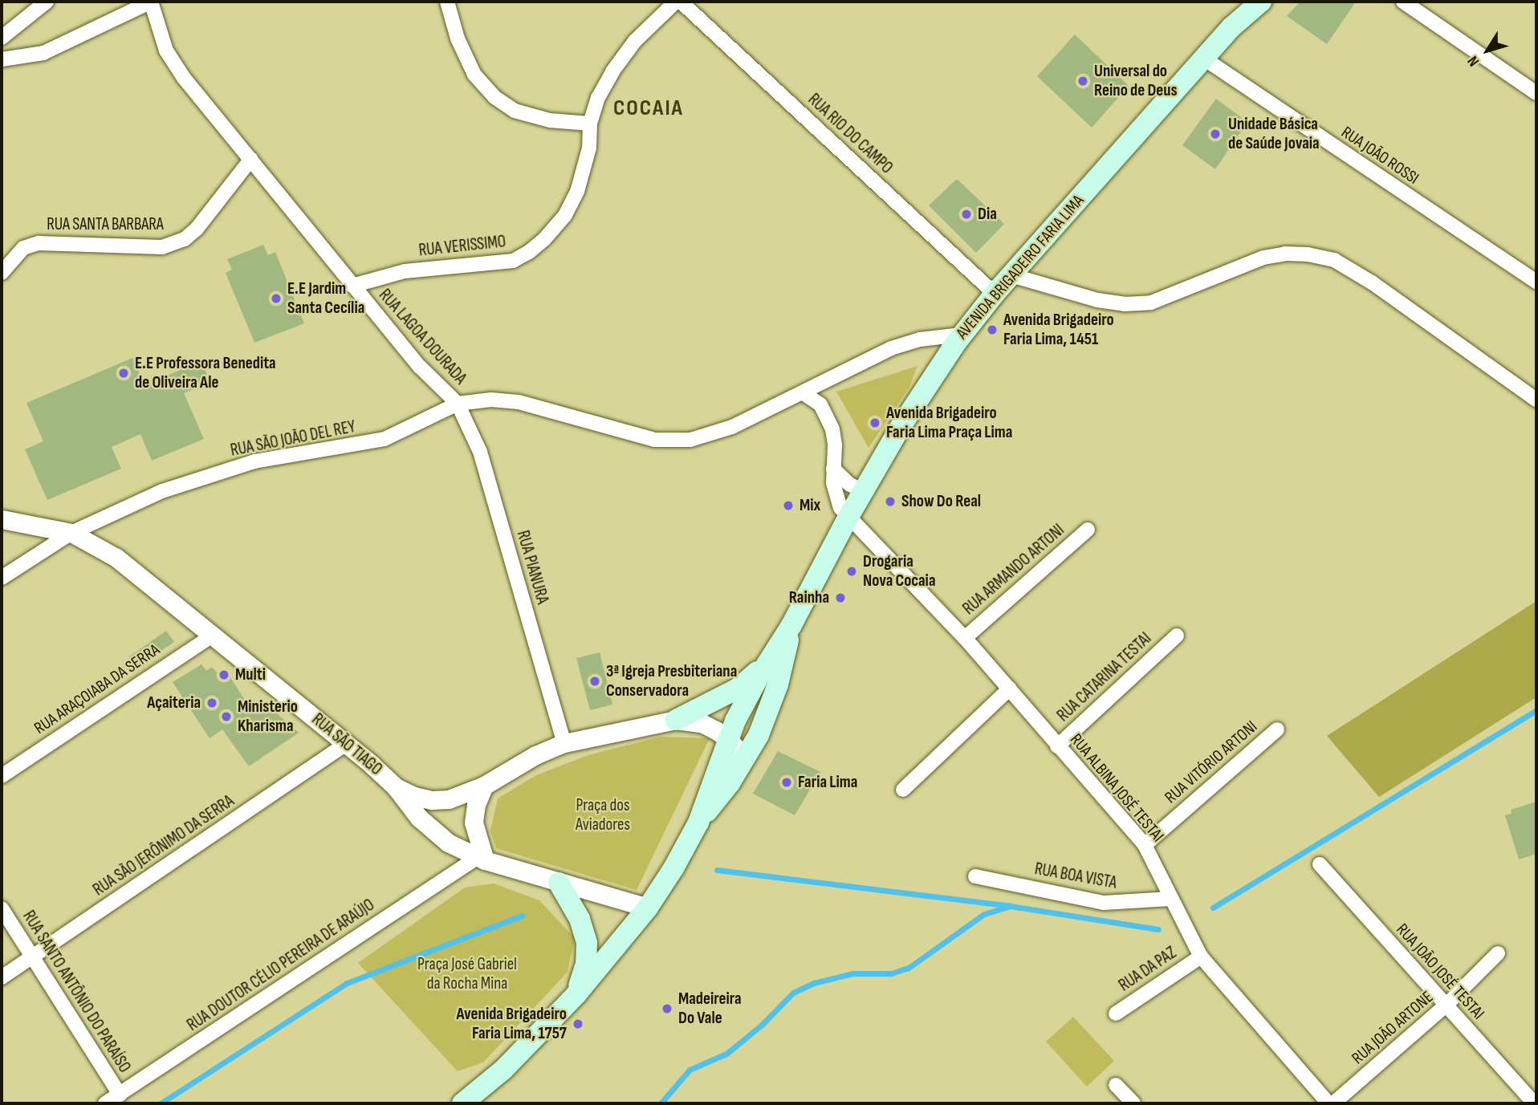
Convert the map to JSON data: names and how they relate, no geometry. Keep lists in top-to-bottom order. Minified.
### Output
{"streets":{"main road":["AVENIDA BRIGADEIRO FARIA LIMA"],"street":["RUA RIO DO CAMPO","RUA JOÃO ROSSI","RUA SANTA BARBARA","RUA VERISSIMO","RUA LAGOA DOURADA","RUA SÃO JOÃO DEL REY","RUA PIANURA","RUA ARMANDO ARTONI","RUA CATARINA TESTAI","RUA ARAÇOIABA DA SERRA","RUA SÃO TIAGO","RUA VITÓRIO ARTONI","RUA ALBINA JOSÉ TESTAI","RUA SÃO JERÔNIMO DA SERRA","RUA BOA VISTA","RUA DOUTOR CÉLIO PEREIRA DE ARAÚJO","RUA DA PAZ","RUA JOÃO JOSÉ TESTAI","RUA SANTO ANTÔNIO DO PARAÍSO","RUA JOÃO ARTONE"]},"crossings":[["RUA RIO DO CAMPO","AVENIDA BRIGADEIRO FARIA LIMA"],["RUA JOÃO ROSSI","AVENIDA BRIGADEIRO FARIA LIMA"],["RUA SANTA BARBARA","RUA LAGOA DOURADA"],["RUA VERISSIMO","RUA LAGOA DOURADA"],["AVENIDA BRIGADEIRO FARIA LIMA","RUA LAGOA DOURADA"],["AVENIDA BRIGADEIRO FARIA LIMA","RUA SÃO TIAGO"],["AVENIDA BRIGADEIRO FARIA LIMA","RUA ALBINA JOSÉ TESTAI"],["RUA LAGOA DOURADA","RUA SÃO JOÃO DEL REY"],["RUA LAGOA DOURADA","RUA PIANURA"],["RUA SÃO JOÃO DEL REY","RUA PIANURA"],["RUA SÃO JOÃO DEL REY","RUA SÃO TIAGO"],["RUA ARMANDO ARTONI","RUA ALBINA JOSÉ TESTAI"],["RUA CATARINA TESTAI","RUA ALBINA JOSÉ TESTAI"],["RUA ARAÇOIABA DA SERRA","RUA SÃO TIAGO"],["RUA SÃO TIAGO","RUA SÃO JERÔNIMO DA SERRA"],["RUA SÃO TIAGO","RUA DOUTOR CÉLIO PEREIRA DE ARAÚJO"],["RUA VITÓRIO ARTONI","RUA ALBINA JOSÉ TESTAI"],["RUA ALBINA JOSÉ TESTAI","RUA BOA VISTA"],["RUA ALBINA JOSÉ TESTAI","RUA DA PAZ"],["RUA SÃO JERÔNIMO DA SERRA","RUA SANTO ANTÔNIO DO PARAÍSO"],["RUA DOUTOR CÉLIO PEREIRA DE ARAÚJO","RUA SANTO ANTÔNIO DO PARAÍSO"],["RUA JOÃO JOSÉ TESTAI","RUA JOÃO ARTONE"]],"districts":["COCAIA"],"parks":["Praça dos Aviadores","Praça José Gabriel da Rocha Mina"],"places":["Universal do Reino de Deus","Unidade Básica de Saúde Jovaia","Dia","E.E Jardim Santa Cecília","Avenida Brigadeiro Faria Lima, 1451","E.E Professora Benedita de Oliveira Ale","Avenida Brigadeiro Faria Lima Praça Lima","Show Do Real","Mix","Drogaria Nova Cocaia","Rainha","Multi","3ª Igreja Presbiteriana Conservadora","Açaiteria","Ministerio Kharisma","Faria Lima","Madeireira Do Vale","Avenida Brigadeiro Faria Lima, 1757"],"north":"bottom left"}
